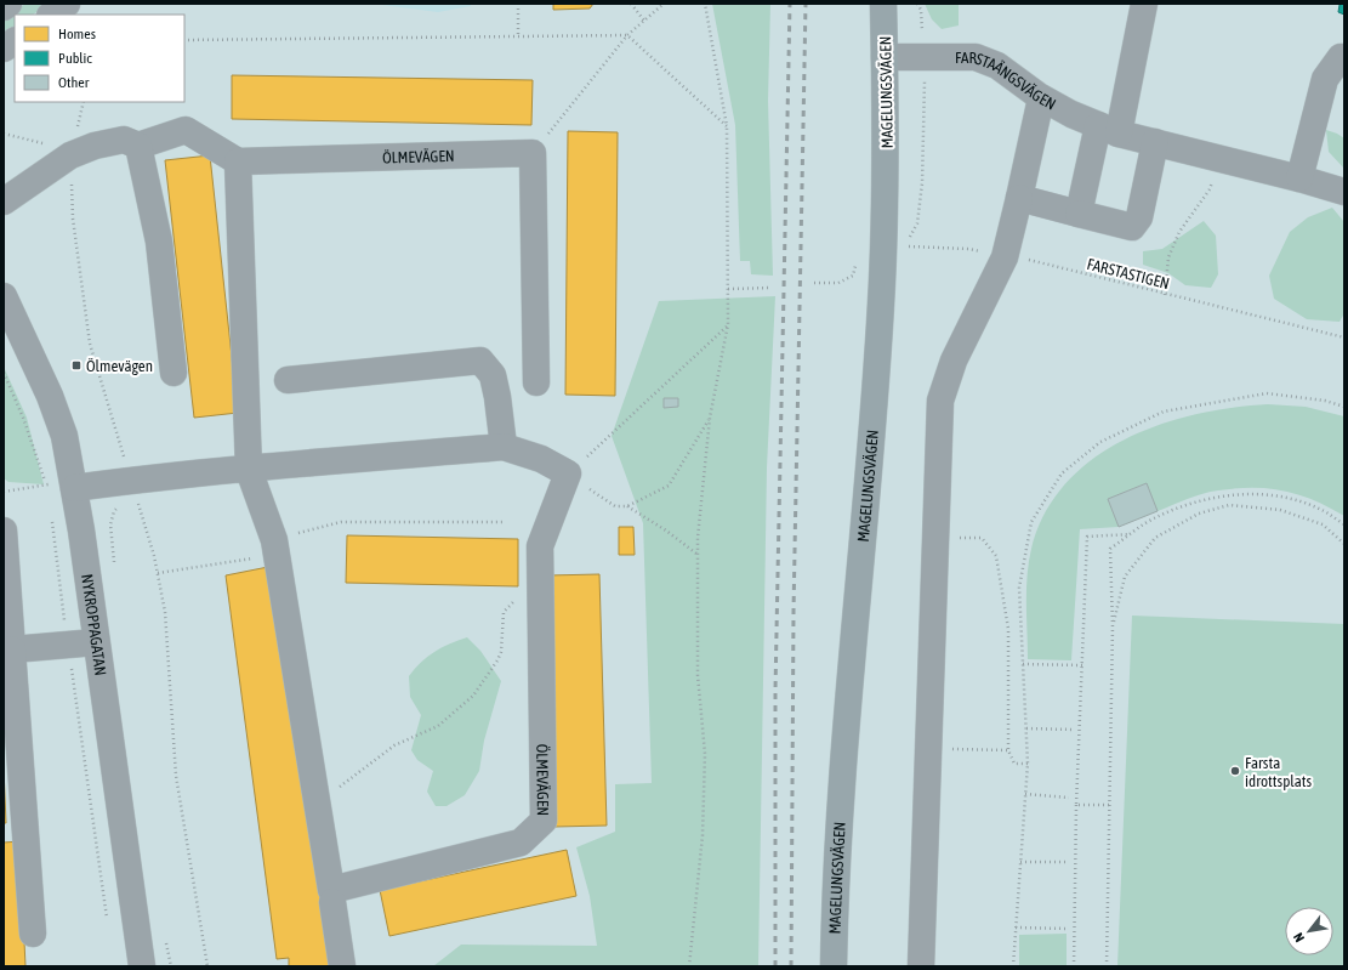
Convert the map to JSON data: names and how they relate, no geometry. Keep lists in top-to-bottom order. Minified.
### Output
{"streets":{"main road":["MAGELUNGSVÄGEN"],"street":["FARSTAÄNGSVÄGEN","ÖLMEVÄGEN","NYKROPPAGATAN"],"path":["FARSTASTIGEN"]},"crossings":[["FARSTAÄNGSVÄGEN","MAGELUNGSVÄGEN"]],"places":{"transit":["Ölmevägen"],"other":["Farsta idrottsplats"]},"legend":["Homes","Public","Other"],"north":"bottom left"}
